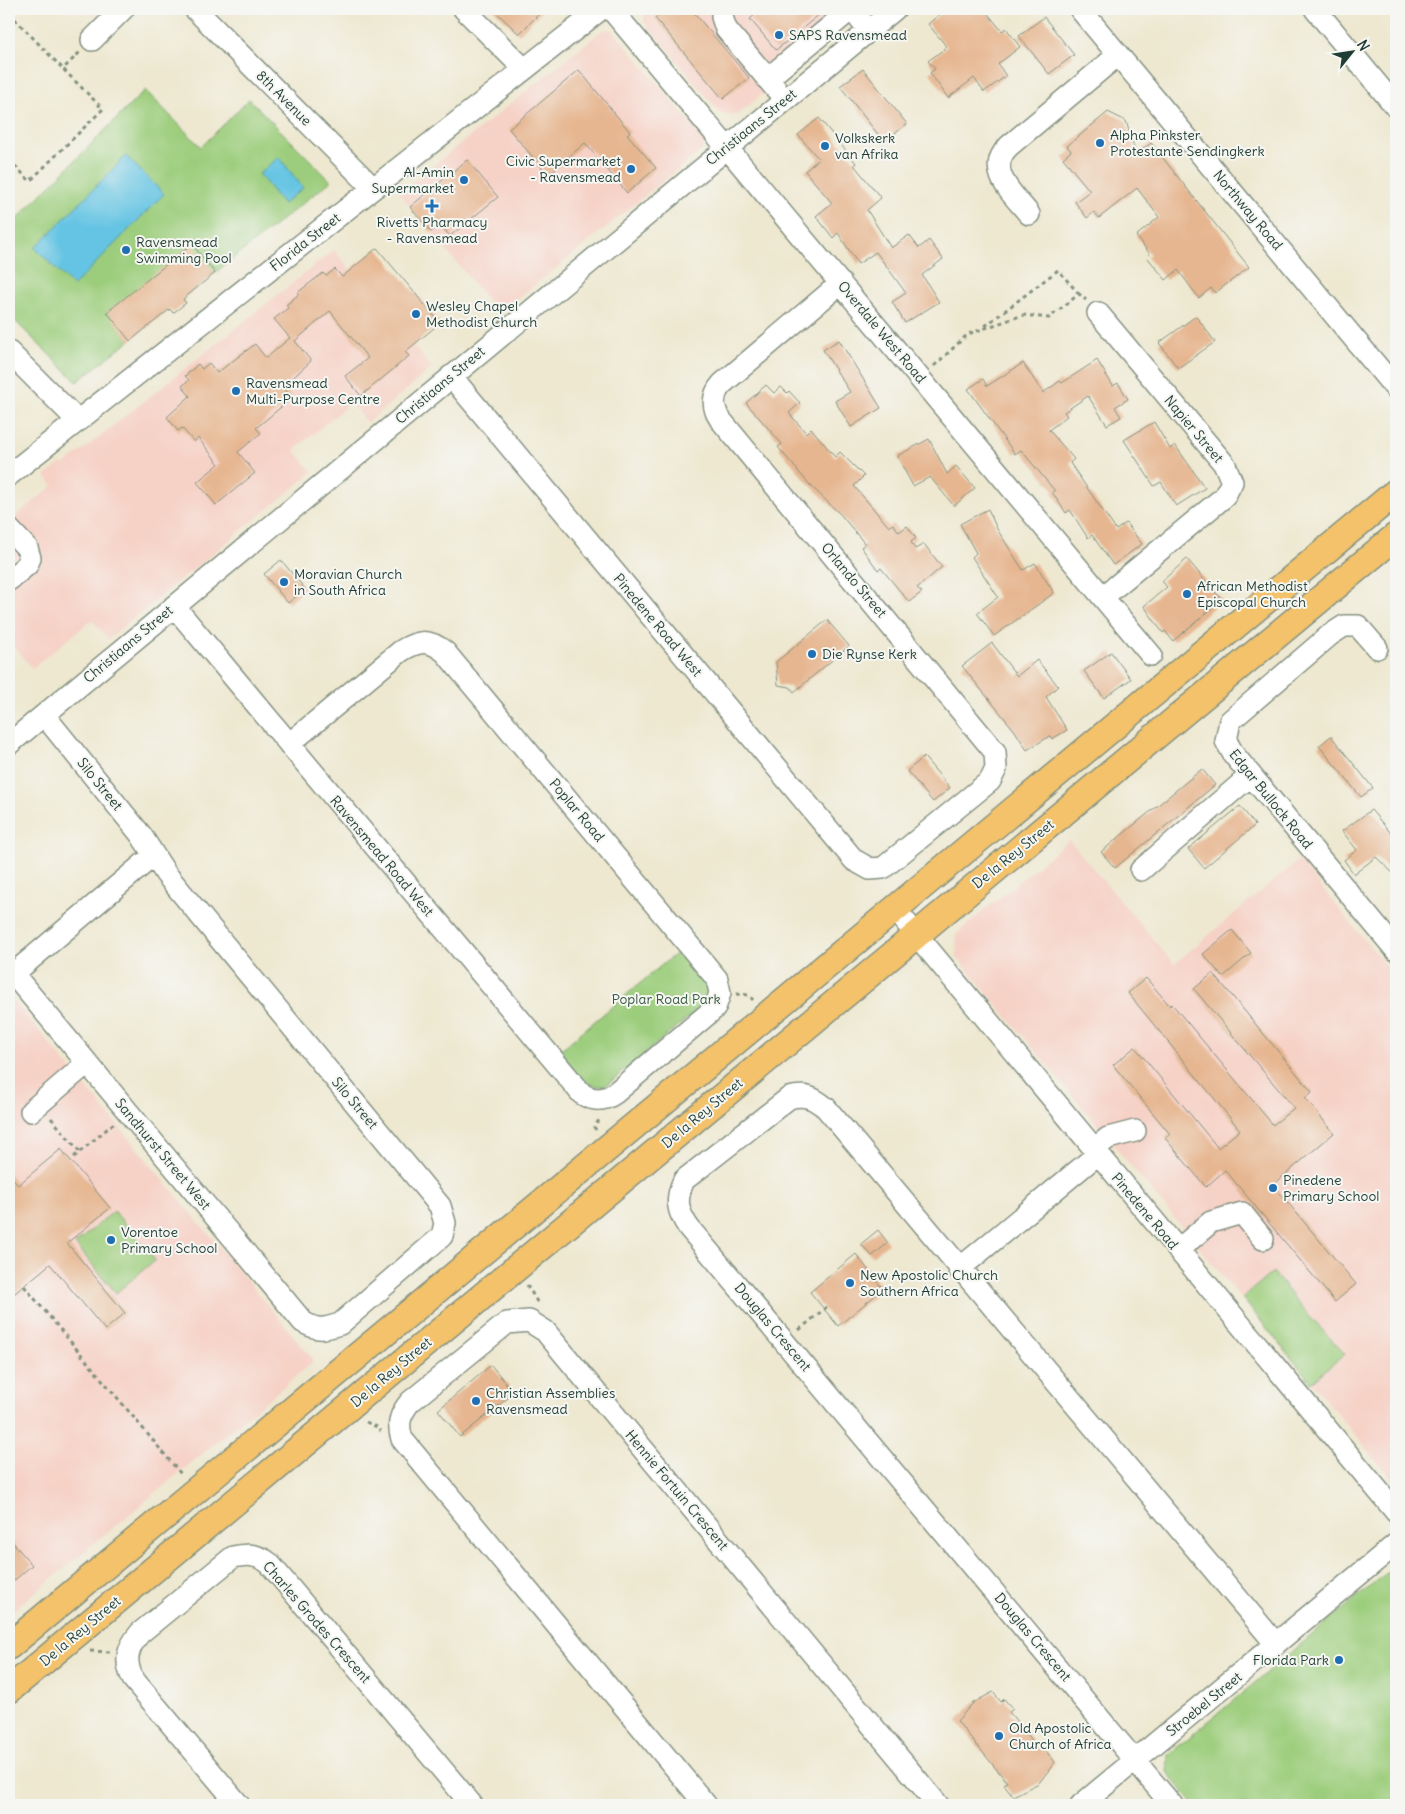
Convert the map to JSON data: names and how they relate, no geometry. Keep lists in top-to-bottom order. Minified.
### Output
{"streets":{"main road":["De la Rey Street"],"street":["8th Avenue","Christiaans Street","Northway Road","Florida Street","Overdale West Road","Napier Street","Orlando Street","Pinedene Road West","Silo Street","Edgar Bullock Road","Poplar Road","Ravensmead Road West","Sandhurst Street West","Pinedene Road","Douglas Crescent","Hennie Fortuin Crescent","Charles Grodes Crescent","Stroebel Street"]},"crossings":[["8th Avenue","Florida Street"],["Christiaans Street","Overdale West Road"],["Christiaans Street","Pinedene Road West"],["Christiaans Street","Silo Street"],["Christiaans Street","Ravensmead Road West"],["Overdale West Road","Napier Street"],["Overdale West Road","Orlando Street"],["Orlando Street","Pinedene Road West"],["Silo Street","Sandhurst Street West"],["Poplar Road","Ravensmead Road West"],["De la Rey Street","Pinedene Road"],["Douglas Crescent","Stroebel Street"]],"parks":["Poplar Road Park"],"places":{"other":["SAPS Ravensmead","Alpha Pinkster Protestante Sendingkerk","Volkskerk van Afrika","Civic Supermarket - Ravensmead","Al-Amin Supermarket","Ravensmead Swimming Pool","Wesley Chapel Methodist Church","Ravensmead Multi-Purpose Centre","Moravian Church in South Africa","African Methodist Episcopal Church","Die Rynse Kerk","Pinedene Primary School","Vorentoe Primary School","New Apostolic Church Southern Africa","Christian Assemblies Ravensmead","Florida Park","Old Apostolic Church of Africa"],"health":["Rivetts Pharmacy - Ravensmead"]},"north":"top right"}
